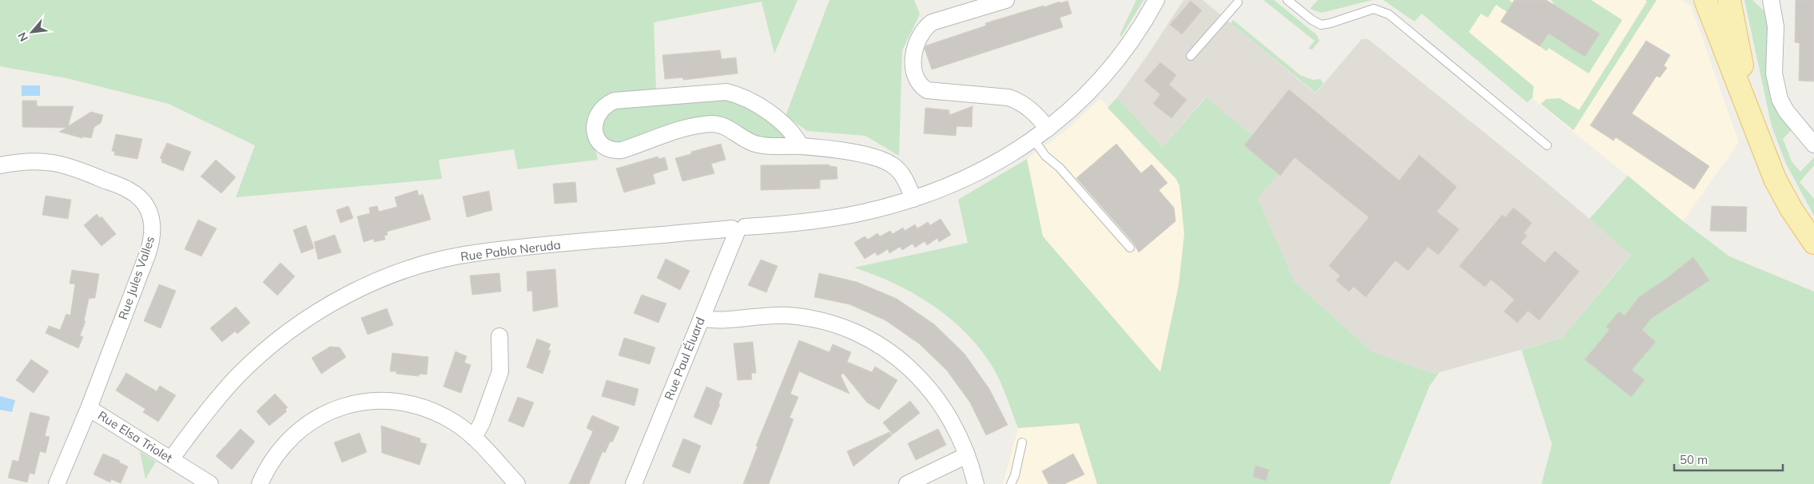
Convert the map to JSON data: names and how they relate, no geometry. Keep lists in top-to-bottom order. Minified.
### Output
{"streets":{"street":["Rue Pablo Neruda","Rue Jules Valles","Rue Paul Éluard","Rue Elsa Triolet"]},"crossings":[["Rue Pablo Neruda","Rue Paul Éluard"],["Rue Pablo Neruda","Rue Elsa Triolet"],["Rue Jules Valles","Rue Elsa Triolet"]],"scale_bar":"50 m","north":"bottom left"}
